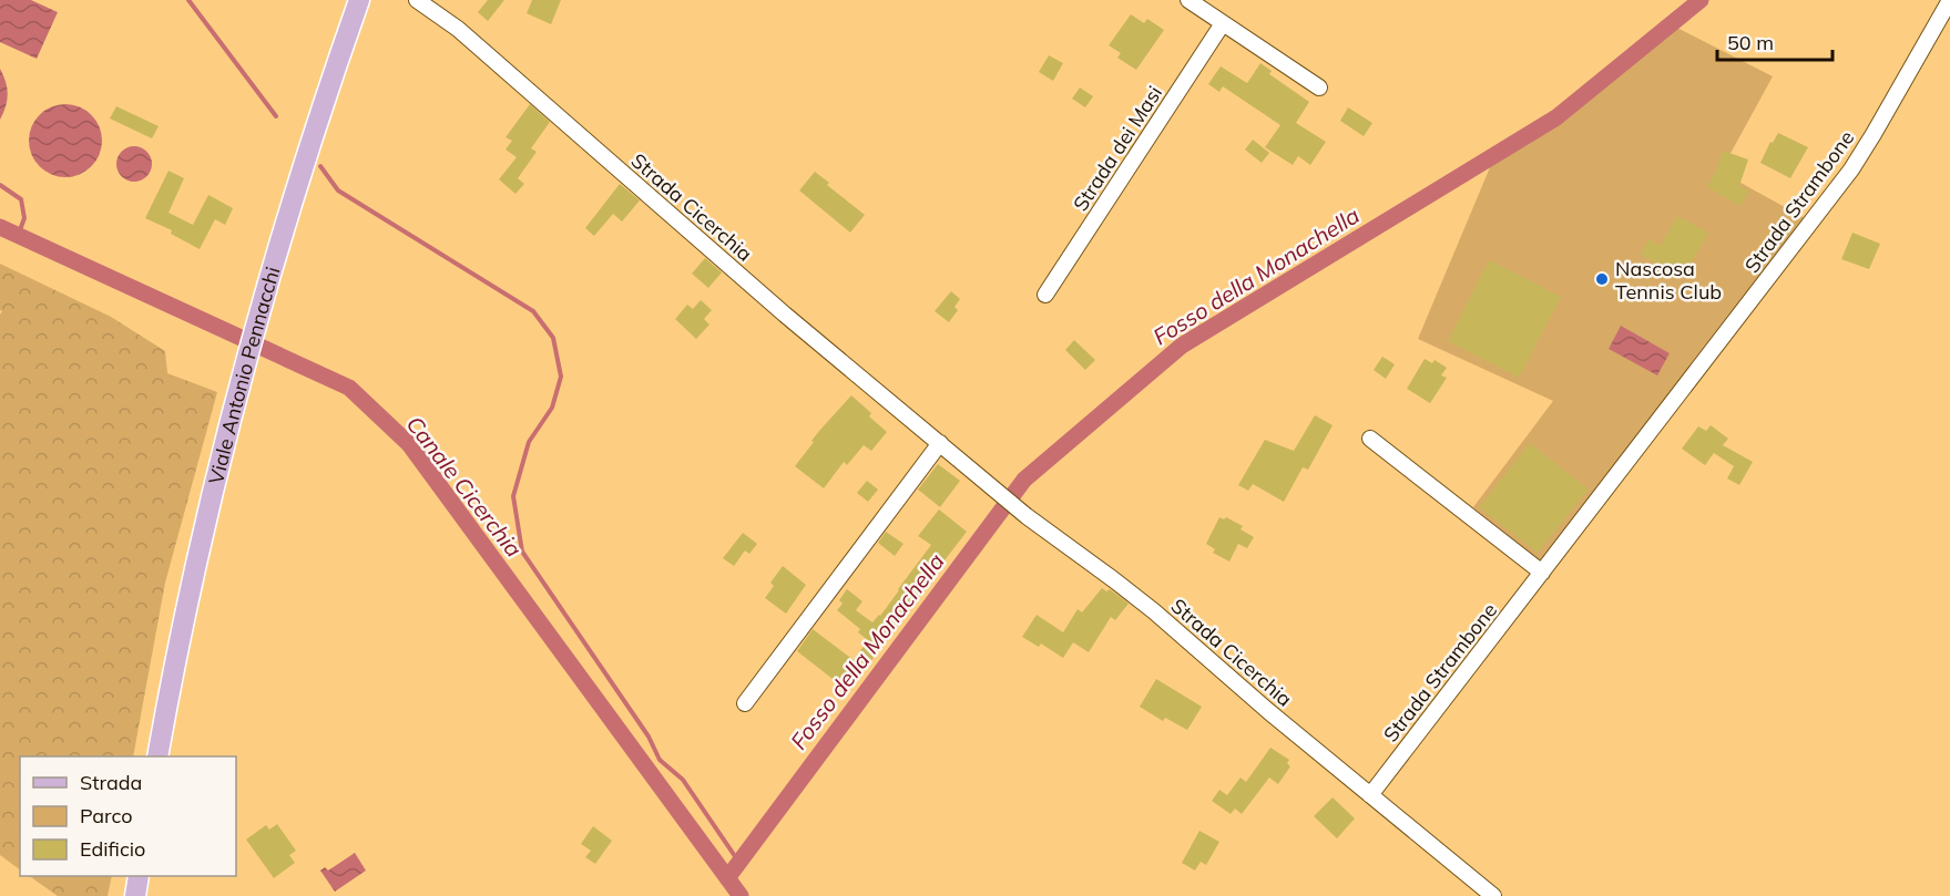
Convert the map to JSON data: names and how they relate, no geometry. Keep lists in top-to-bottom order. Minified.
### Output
{"streets":{"main road":["Viale Antonio Pennacchi"],"street":["Strada dei Masi","Strada Strambone","Strada Cicerchia"]},"crossings":[["Strada Strambone","Strada Cicerchia"]],"water":["Fosso della Monachella","Canale Cicerchia"],"places":["Nascosa Tennis Club"],"legend":["Strada","Parco","Edificio"],"scale_bar":"50 m"}
